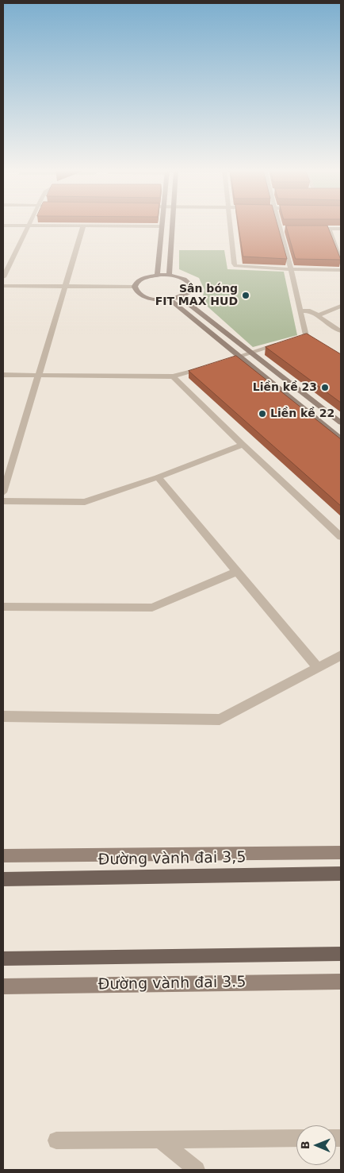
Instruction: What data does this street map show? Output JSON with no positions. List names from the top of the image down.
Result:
{
  "streets": {
    "main road": ["Đường vành đai 3,5", "Đường vành đai 3.5"]
  },
  "places": ["Sân bóng FIT MAX HUD", "Liền kề 23", "Liền kề 22"],
  "north": "left"
}
